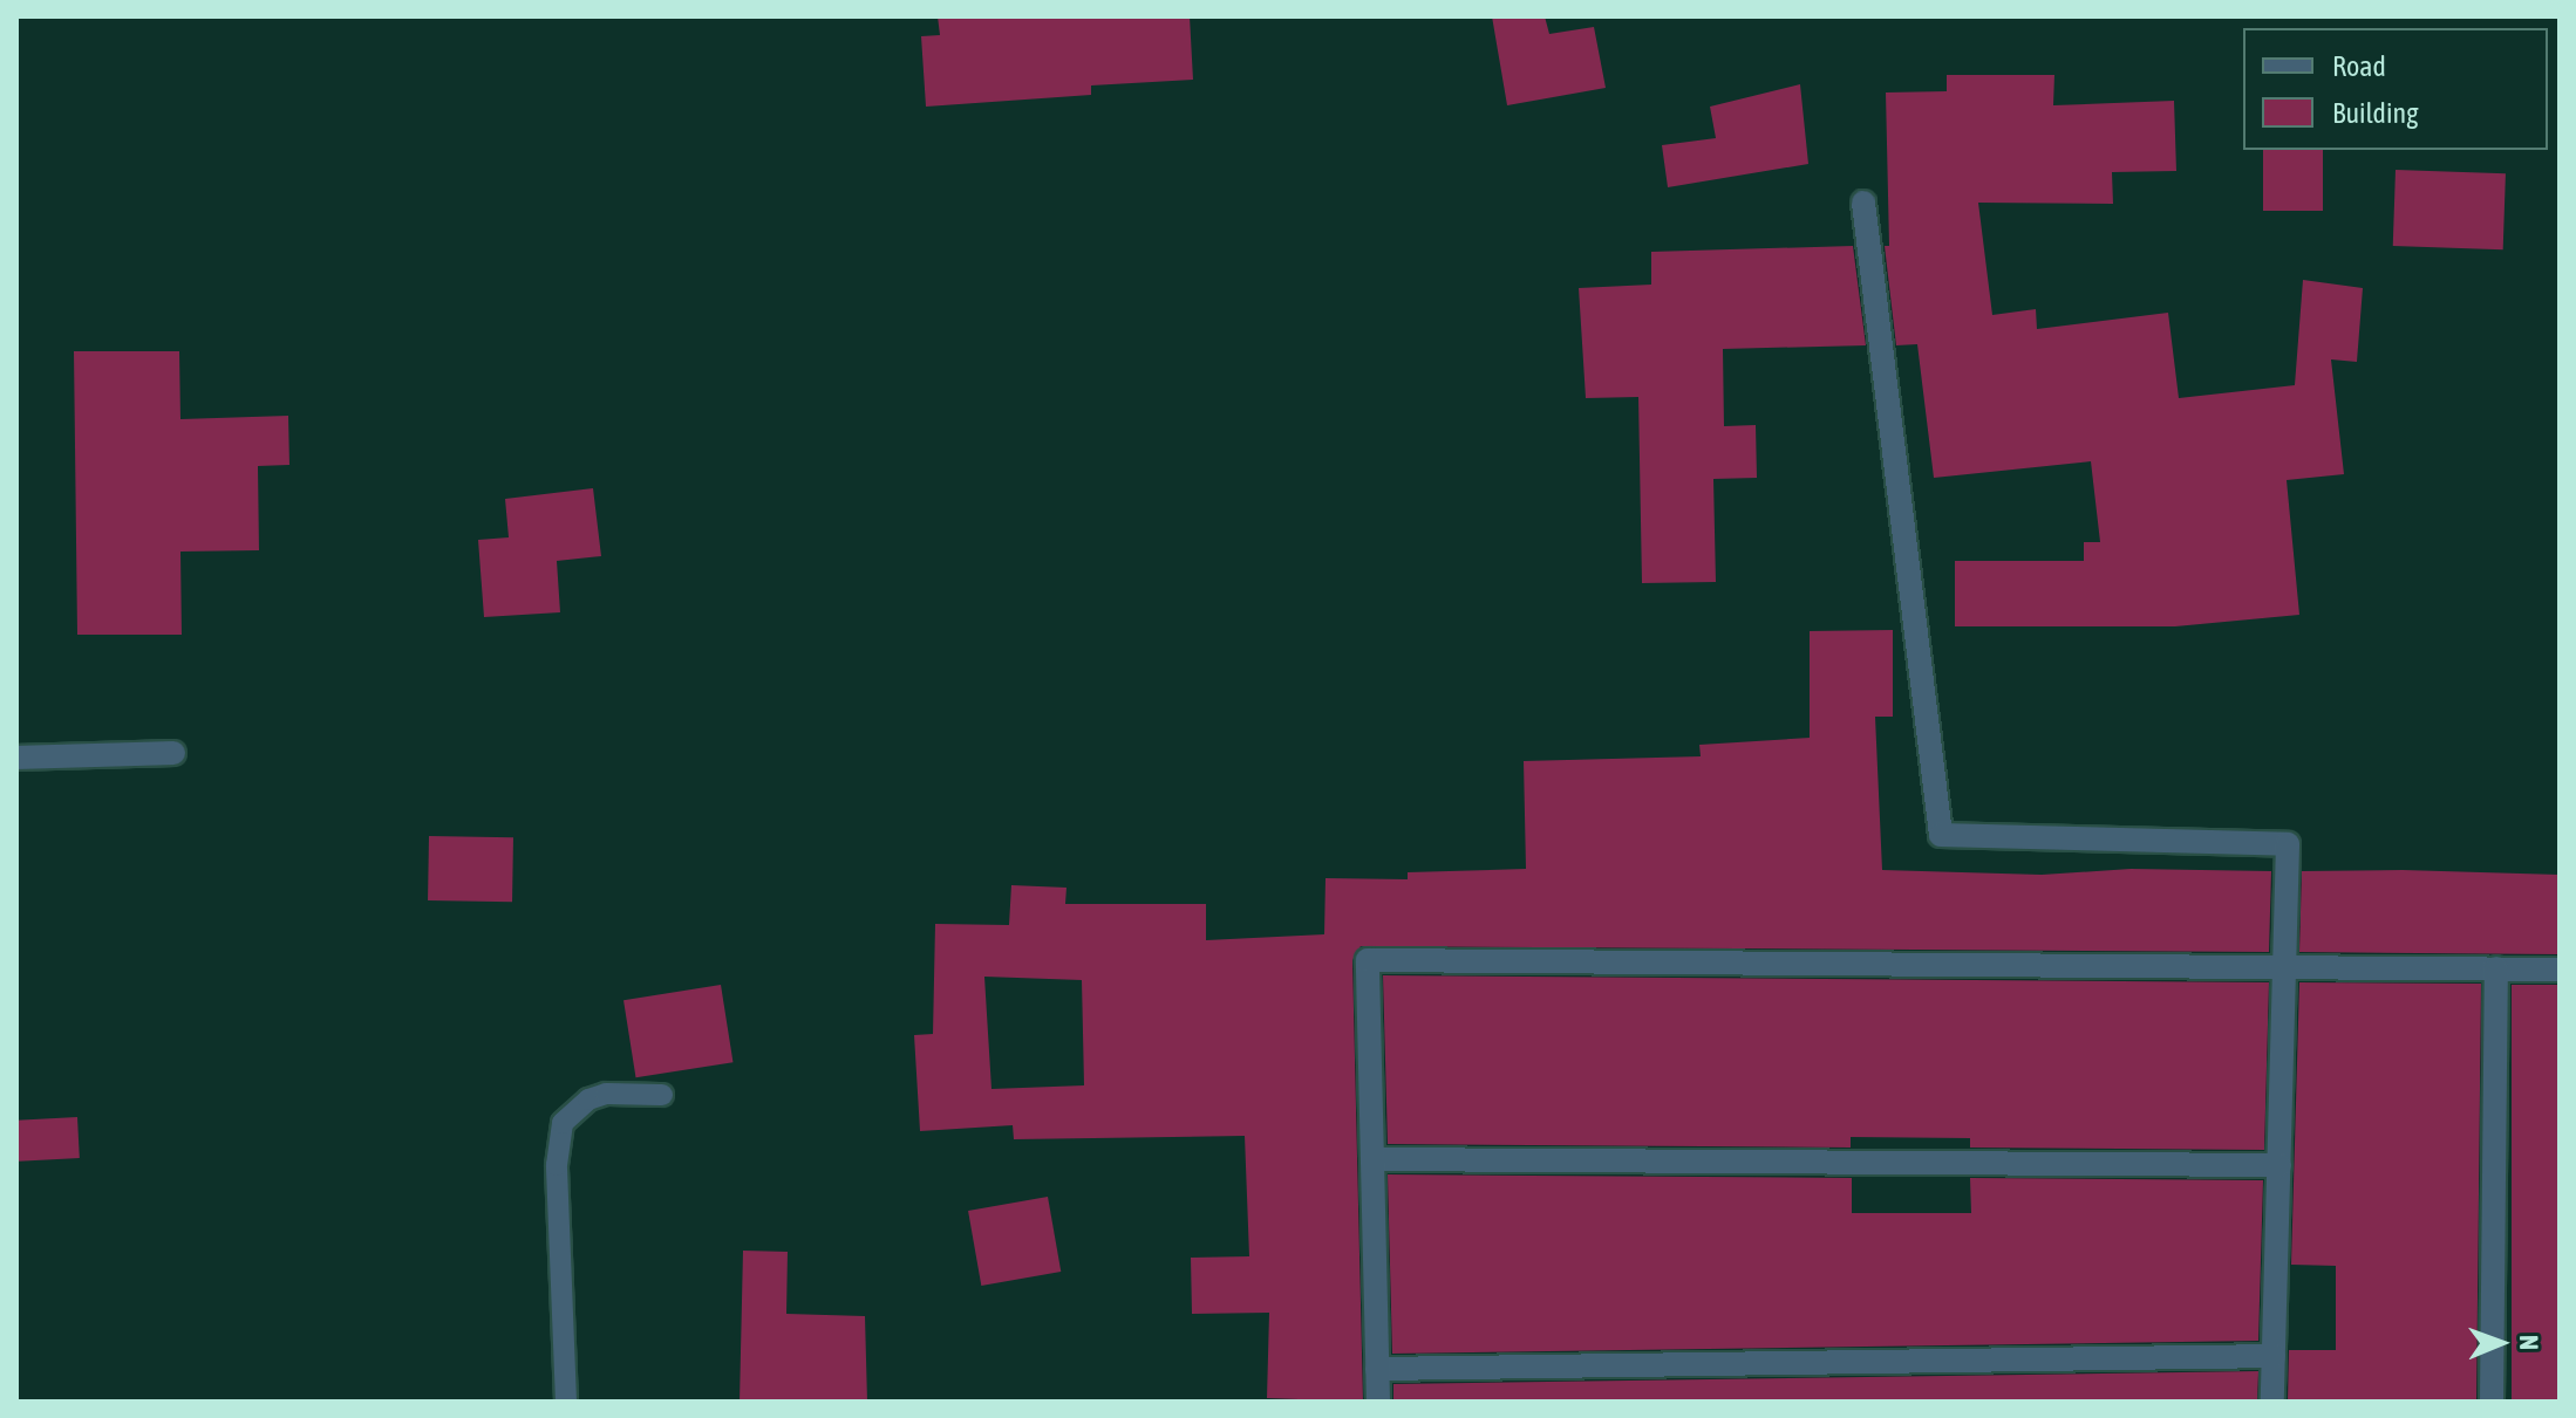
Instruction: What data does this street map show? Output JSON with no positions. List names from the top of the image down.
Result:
{
  "legend": ["Road", "Building"],
  "north": "right"
}
